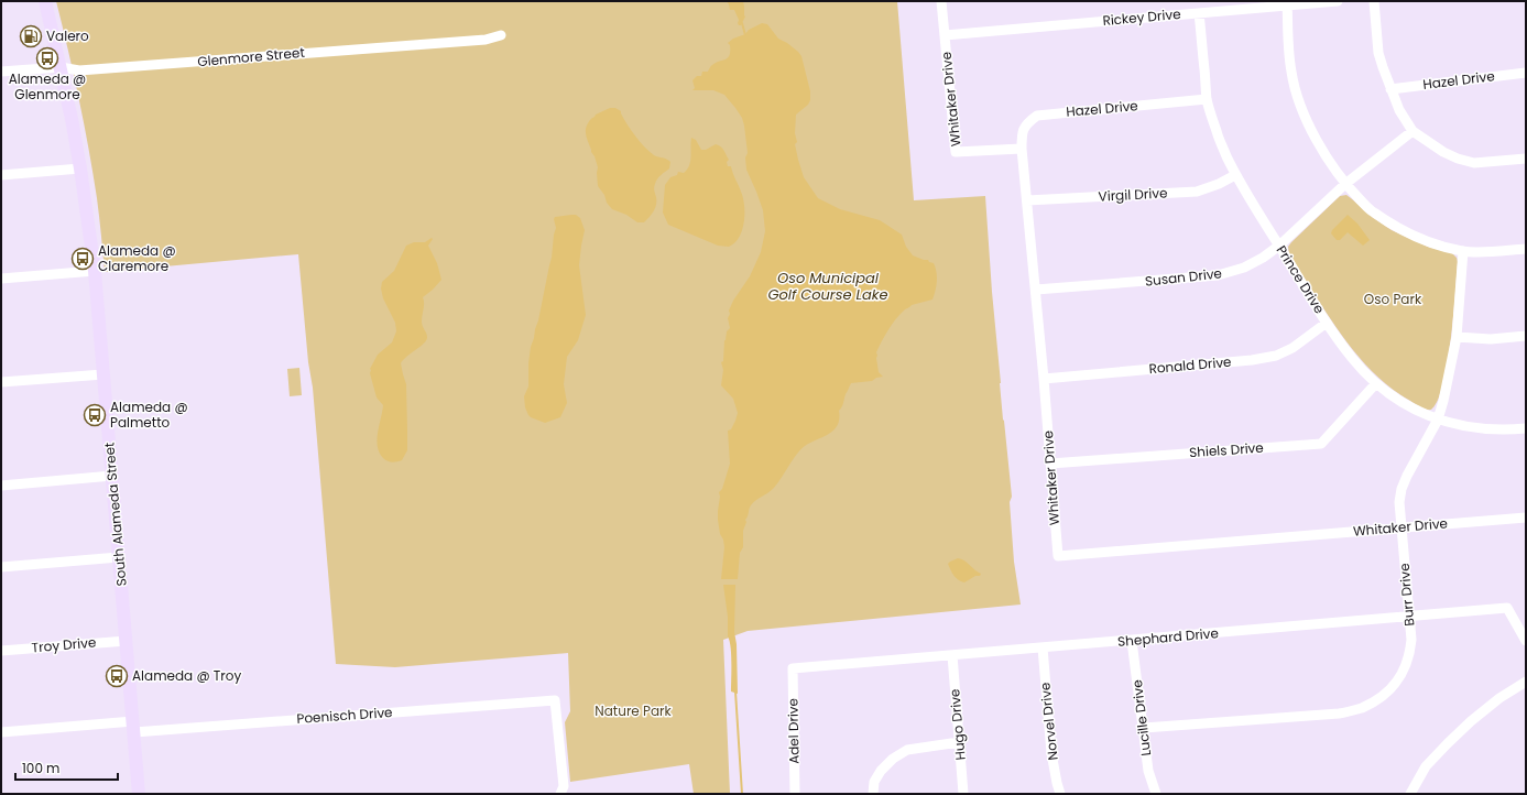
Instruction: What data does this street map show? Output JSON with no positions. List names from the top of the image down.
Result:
{
  "streets": {
    "main road": ["South Alameda Street"],
    "street": [
      "Rickey Drive",
      "Glenmore Street",
      "Hazel Drive",
      "Whitaker Drive",
      "Virgil Drive",
      "Susan Drive",
      "Prince Drive",
      "Ronald Drive",
      "Shiels Drive",
      "Burr Drive",
      "Shephard Drive",
      "Troy Drive",
      "Poenisch Drive",
      "Lucille Drive",
      "Norvel Drive",
      "Hugo Drive",
      "Adel Drive"
    ]
  },
  "crossings": [
    ["Rickey Drive", "Whitaker Drive"],
    ["Rickey Drive", "Prince Drive"],
    ["Glenmore Street", "South Alameda Street"],
    ["Hazel Drive", "Whitaker Drive"],
    ["Hazel Drive", "Prince Drive"],
    ["Whitaker Drive", "Virgil Drive"],
    ["Whitaker Drive", "Susan Drive"],
    ["Whitaker Drive", "Ronald Drive"],
    ["Whitaker Drive", "Shiels Drive"],
    ["Whitaker Drive", "Burr Drive"],
    ["Virgil Drive", "Prince Drive"],
    ["Susan Drive", "Prince Drive"],
    ["Prince Drive", "Ronald Drive"],
    ["Prince Drive", "Shiels Drive"],
    ["Prince Drive", "Burr Drive"],
    ["South Alameda Street", "Troy Drive"],
    ["South Alameda Street", "Poenisch Drive"],
    ["Burr Drive", "Shephard Drive"],
    ["Burr Drive", "Lucille Drive"],
    ["Shephard Drive", "Lucille Drive"],
    ["Shephard Drive", "Norvel Drive"],
    ["Shephard Drive", "Hugo Drive"],
    ["Shephard Drive", "Adel Drive"]
  ],
  "water": ["Oso Municipal Golf Course Lake"],
  "parks": ["Oso Park", "Nature Park"],
  "places": {
    "fuel station": ["Valero"],
    "bus stop": [
      "Alameda @ Glenmore",
      "Alameda @ Claremore",
      "Alameda @ Palmetto",
      "Alameda @ Troy"
    ]
  },
  "scale_bar": "100 m"
}
